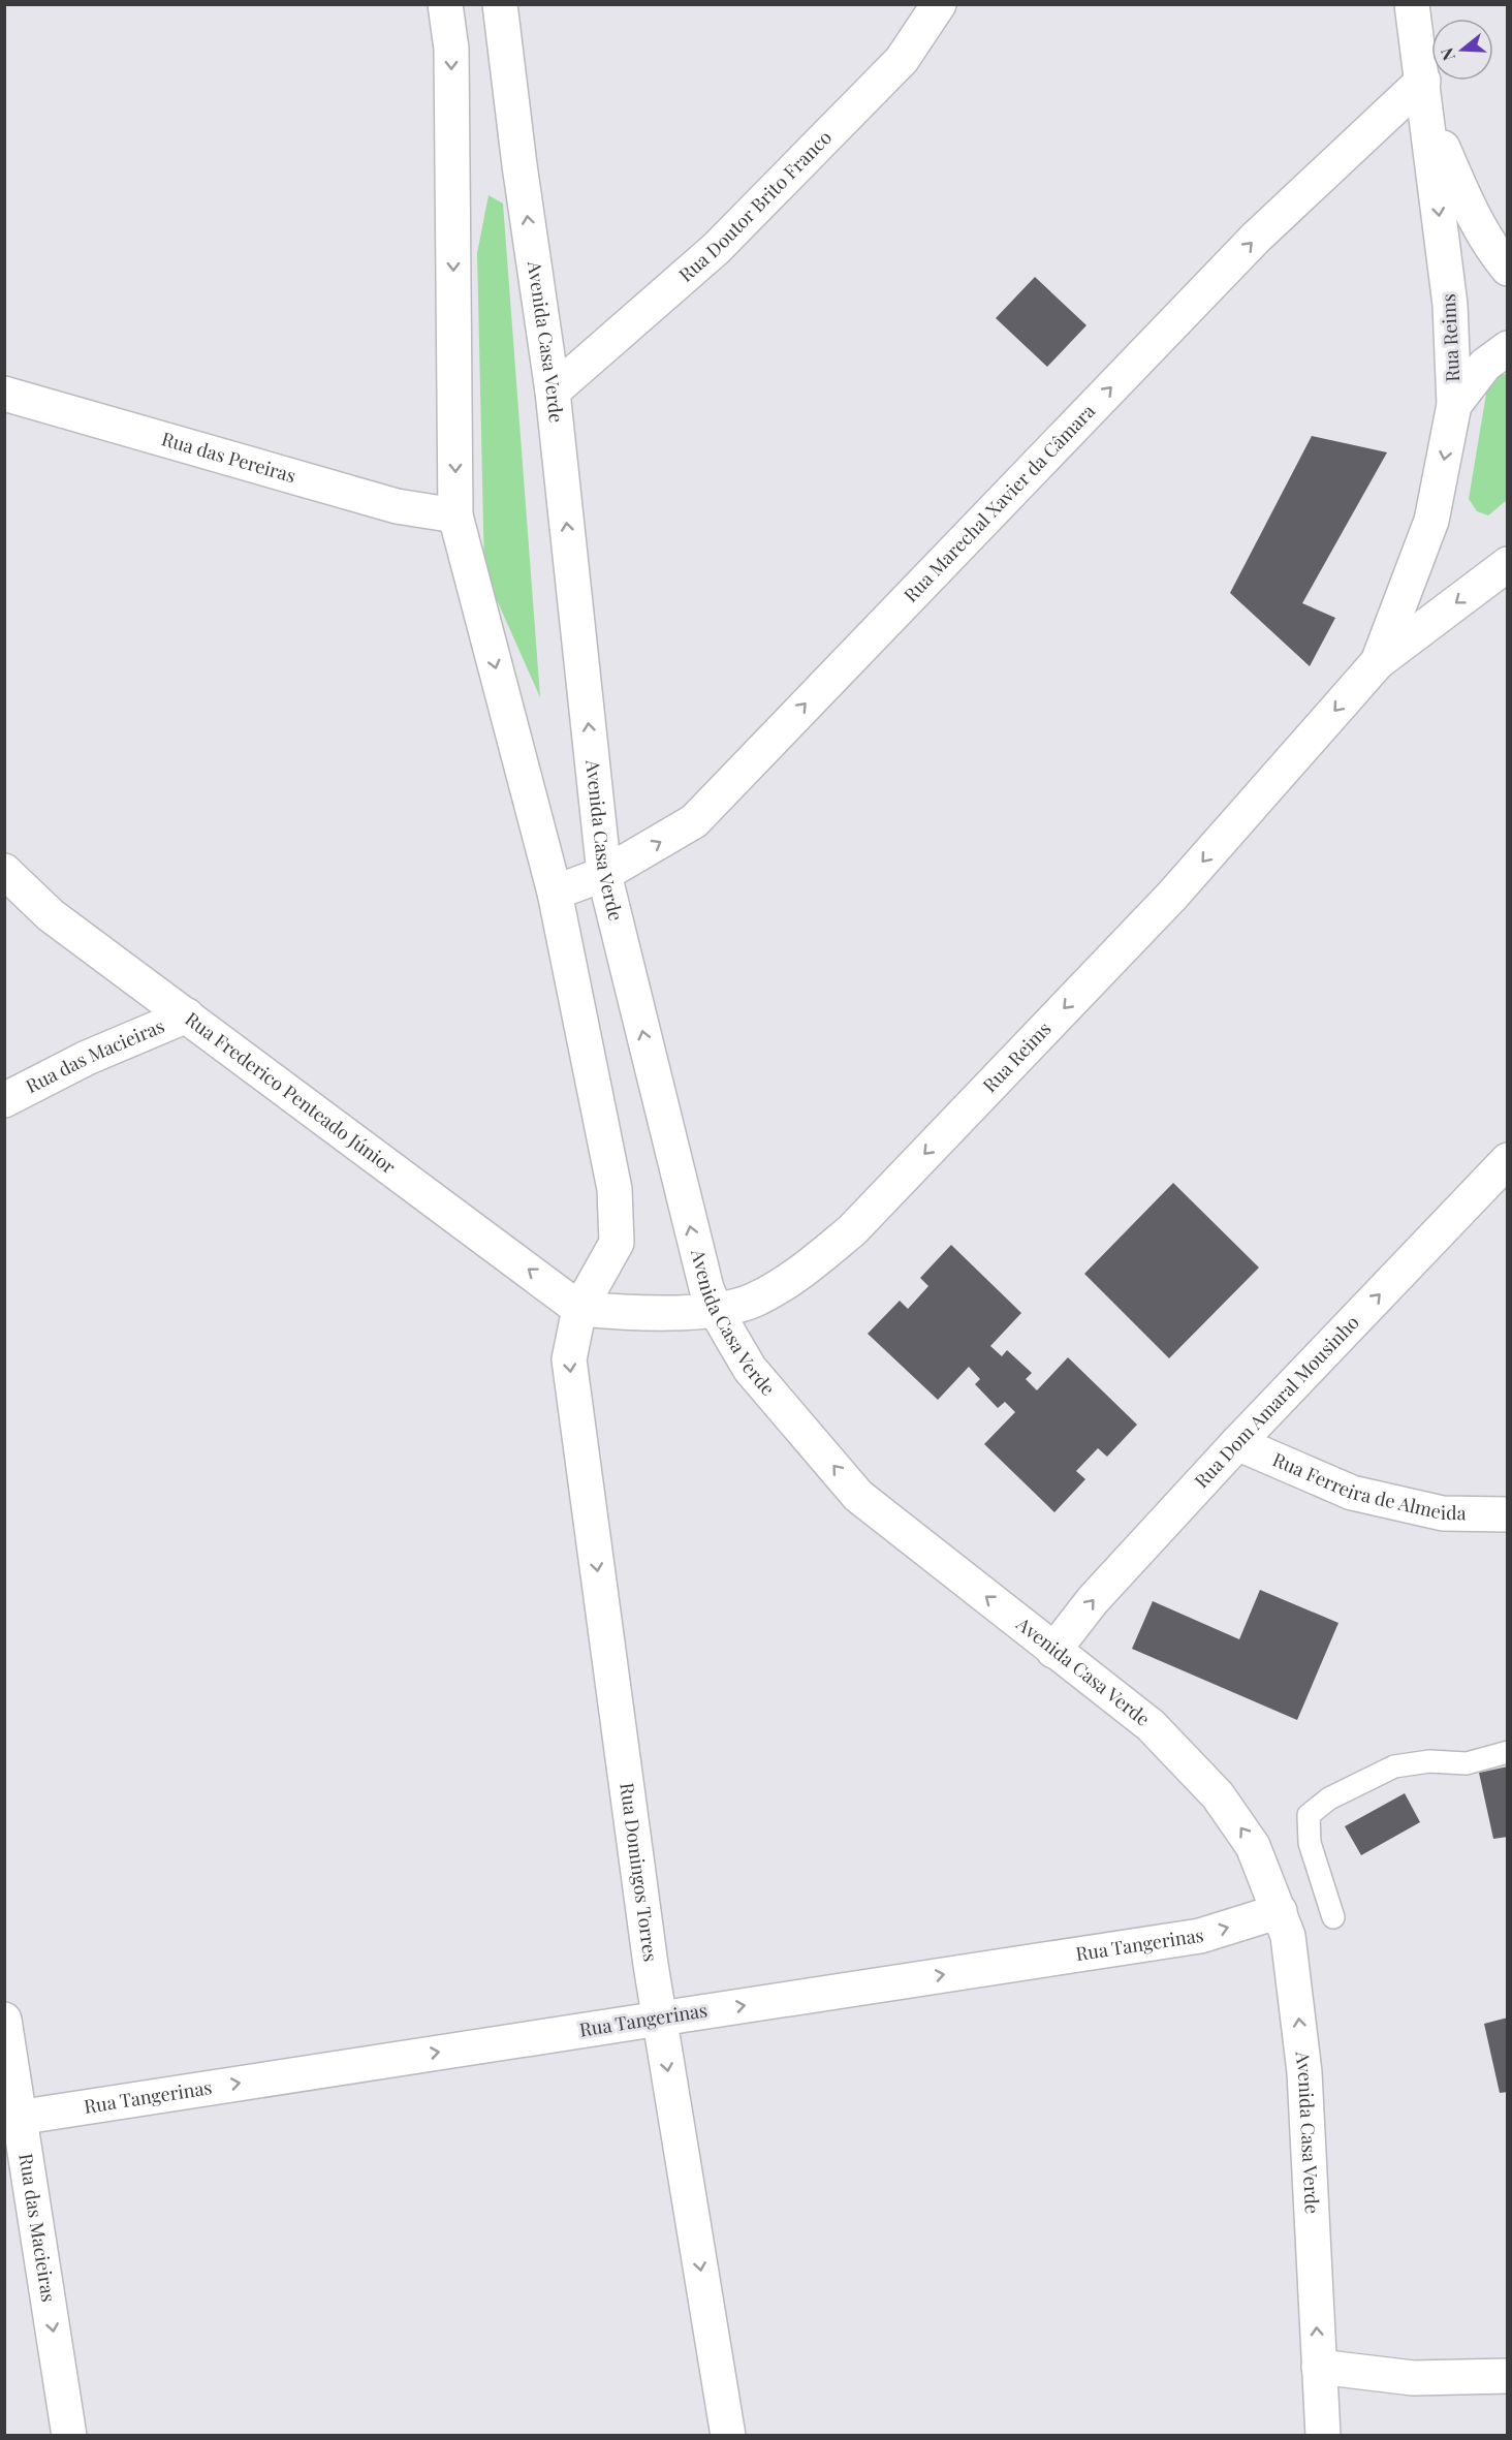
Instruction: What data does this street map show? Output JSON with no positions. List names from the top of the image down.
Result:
{
  "streets": {
    "main road": [
      "Rua Doutor Brito Franco",
      "Rua Reims",
      "Avenida Casa Verde",
      "Rua das Pereiras",
      "Rua Marechal Xavier da Câmara",
      "Rua das Macieiras",
      "Rua Frederico Penteado Júnior",
      "Rua Dom Amaral Mousinho",
      "Rua Ferreira de Almeida",
      "Rua Domingos Torres",
      "Rua Tangerinas"
    ]
  },
  "crossings": [
    ["Rua Doutor Brito Franco", "Avenida Casa Verde"],
    ["Rua Reims", "Avenida Casa Verde"],
    ["Rua Reims", "Rua Marechal Xavier da Câmara"],
    ["Rua Reims", "Rua Frederico Penteado Júnior"],
    ["Rua Reims", "Rua Domingos Torres"],
    ["Avenida Casa Verde", "Rua Marechal Xavier da Câmara"],
    ["Avenida Casa Verde", "Rua Dom Amaral Mousinho"],
    ["Avenida Casa Verde", "Rua Tangerinas"],
    ["Rua das Macieiras", "Rua Frederico Penteado Júnior"],
    ["Rua das Macieiras", "Rua Tangerinas"],
    ["Rua Frederico Penteado Júnior", "Rua Domingos Torres"],
    ["Rua Dom Amaral Mousinho", "Rua Ferreira de Almeida"],
    ["Rua Domingos Torres", "Rua Tangerinas"]
  ],
  "one_way": [
    "Rua Reims",
    "Rua Marechal Xavier da Câmara",
    "Rua das Macieiras",
    "Rua Frederico Penteado Júnior",
    "Rua Dom Amaral Mousinho",
    "Rua Domingos Torres",
    "Rua Tangerinas"
  ],
  "north": "left"
}
